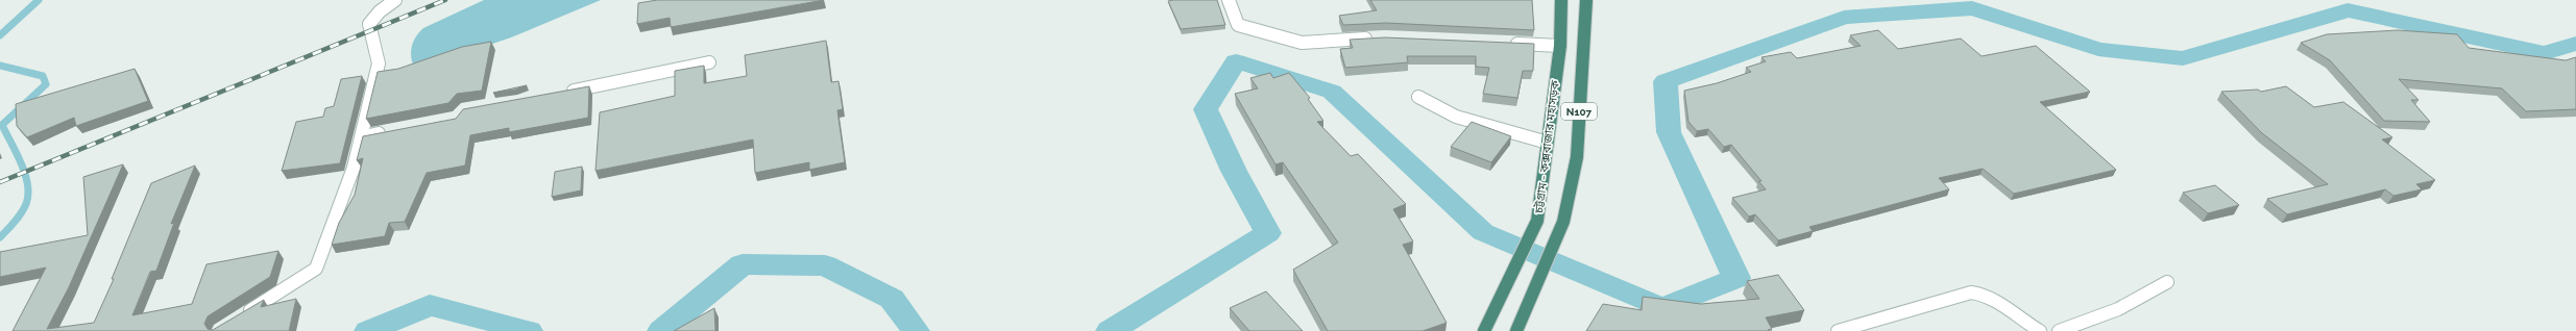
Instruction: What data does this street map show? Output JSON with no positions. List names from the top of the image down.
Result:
{
  "streets": {
    "highway": ["N107", "চট্টগ্রাম - কক্সবাজার মহাসড়ক"]
  }
}
